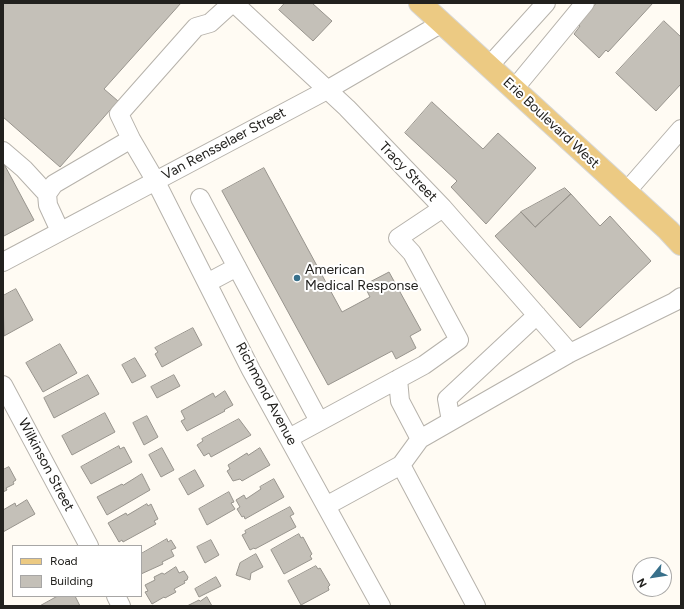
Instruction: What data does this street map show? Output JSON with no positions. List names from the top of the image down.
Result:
{
  "streets": {
    "main road": ["Erie Boulevard West"],
    "street": [
      "Van Rensselaer Street",
      "Tracy Street",
      "Richmond Avenue",
      "Wilkinson Street"
    ]
  },
  "crossings": [
    ["Erie Boulevard West", "Van Rensselaer Street"],
    ["Van Rensselaer Street", "Tracy Street"],
    ["Van Rensselaer Street", "Richmond Avenue"],
    ["Tracy Street", "Richmond Avenue"]
  ],
  "places": ["American Medical Response"],
  "legend": ["Road", "Building"],
  "north": "bottom left"
}
